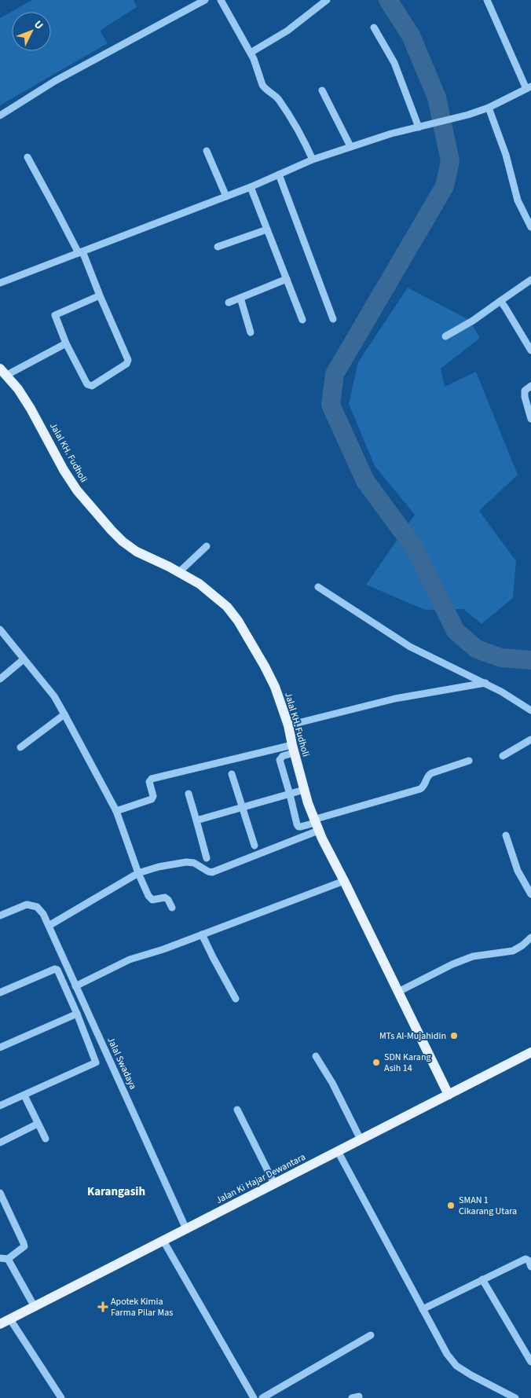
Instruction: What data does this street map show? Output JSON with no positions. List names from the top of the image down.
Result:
{
  "streets": {
    "main road": ["Jalal KH. Fudholi", "Jalan Ki Hajar Dewantara"],
    "street": ["Jalal Swadaya"]
  },
  "crossings": [
    ["Jalal KH. Fudholi", "Jalan Ki Hajar Dewantara"],
    ["Jalal Swadaya", "Jalan Ki Hajar Dewantara"]
  ],
  "districts": ["Karangasih"],
  "places": {
    "other": ["MTs Al-Mujahidin", "SDN Karang Asih 14", "SMAN 1 Cikarang Utara"],
    "health": ["Apotek Kimia Farma Pilar Mas"]
  },
  "north": "top right"
}
